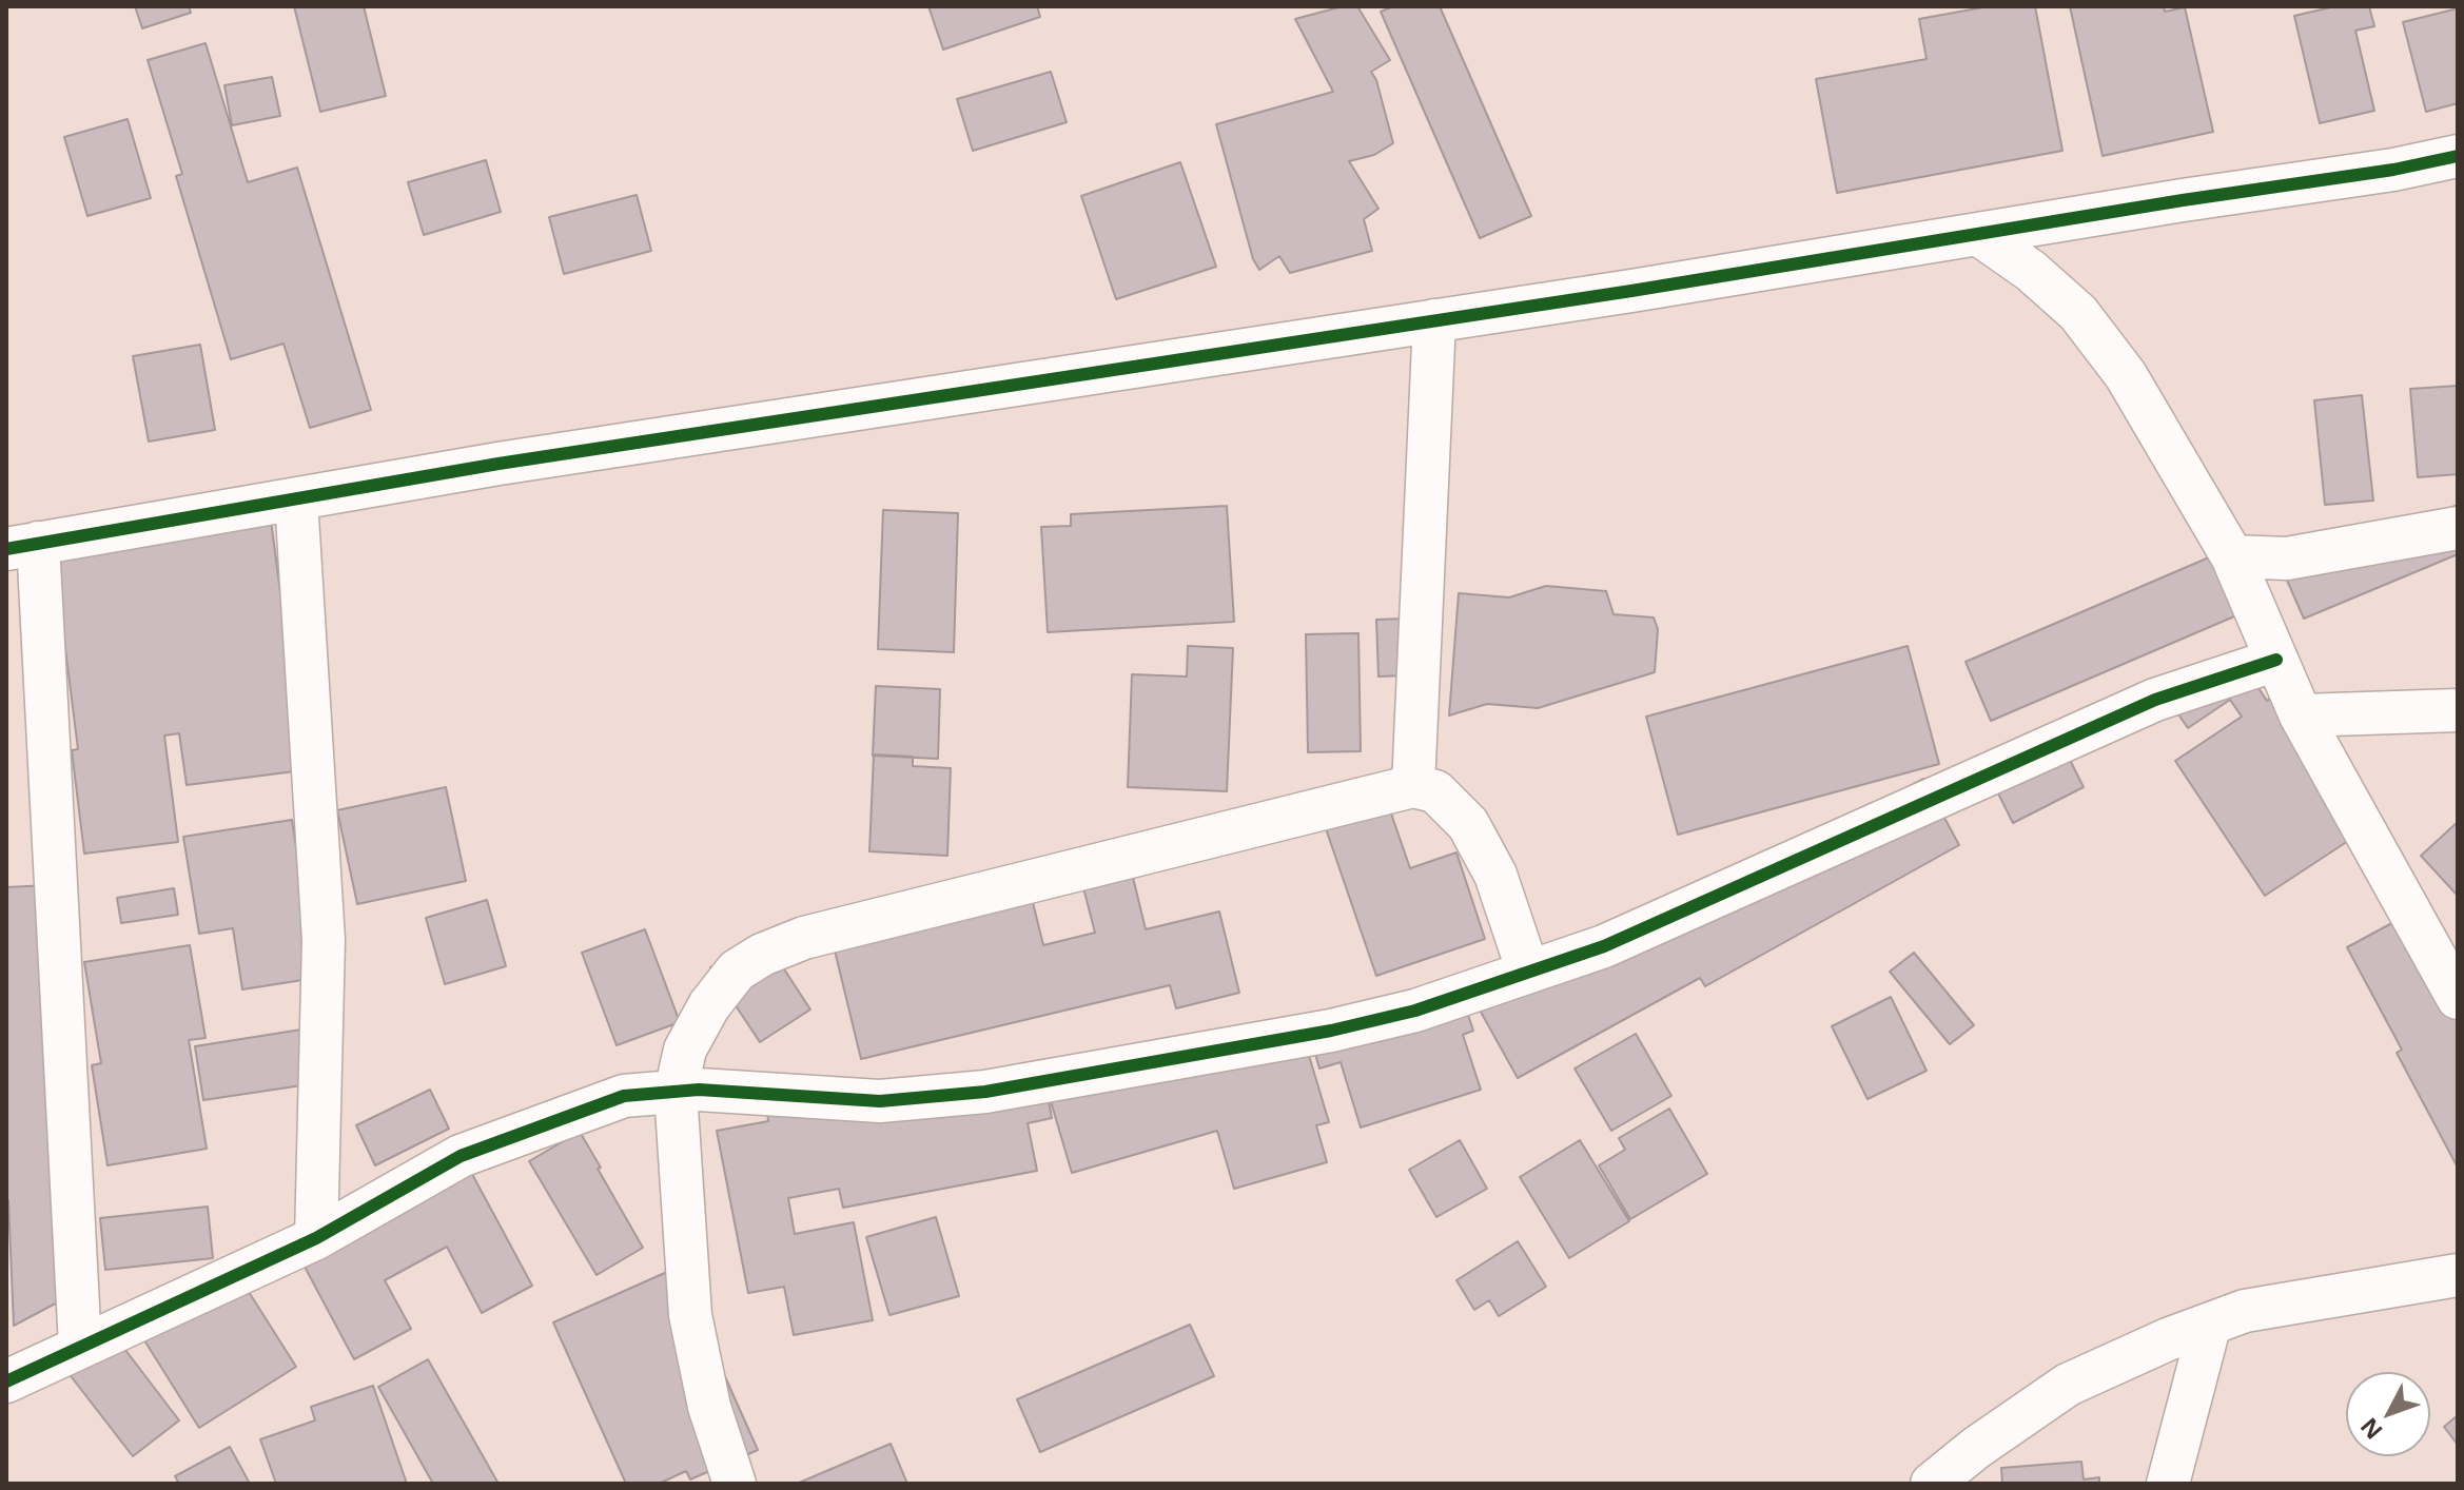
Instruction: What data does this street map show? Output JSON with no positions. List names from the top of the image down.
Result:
{
  "north": "bottom left"
}
